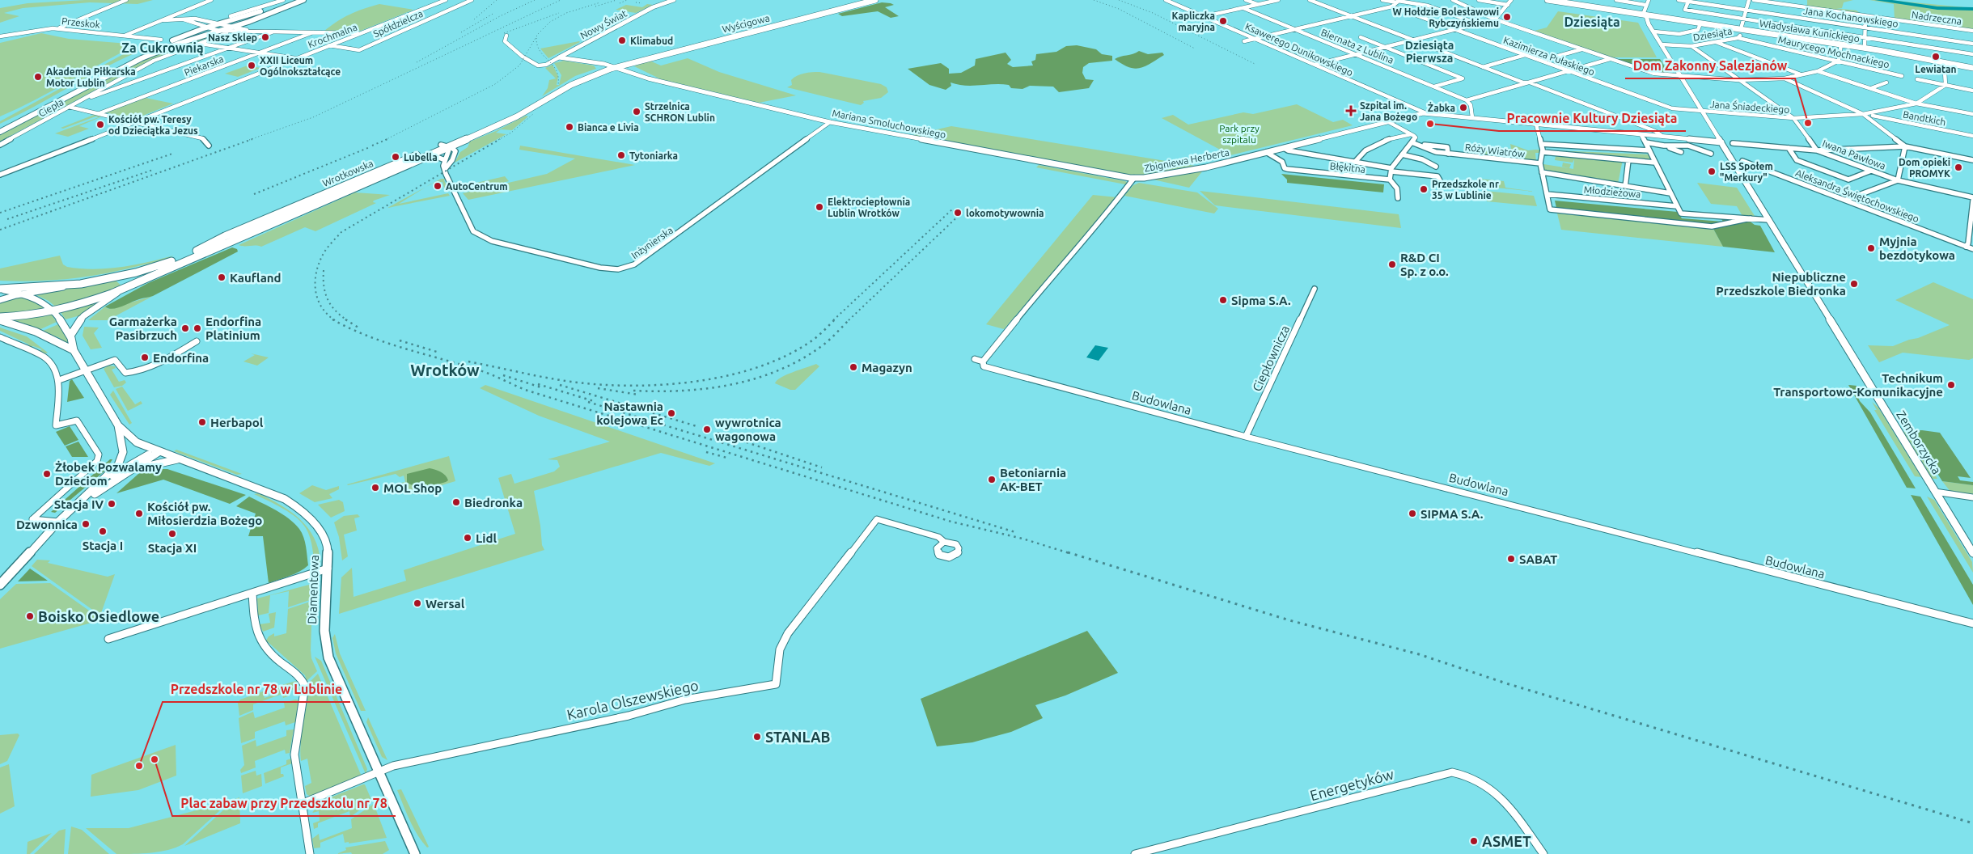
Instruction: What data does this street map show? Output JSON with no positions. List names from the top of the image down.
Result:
{
  "streets": {
    "main road": ["Wyścigowa", "Władysława Kunickiego", "Wrotkowska"],
    "street": [
      "Jana Kochanowskiego",
      "Nadrzeczna",
      "Przeskok",
      "Spółdzielcza",
      "Nowy Świat",
      "Dziesiąta",
      "Krochmalna",
      "Biernata z Lublina",
      "Ksawerego Dunikowskiego",
      "Maurycego Mochnackiego",
      "Kazimierza Pułaskiego",
      "Piekarska",
      "Jana Śniadeckiego",
      "Ciepła",
      "Bandtkich",
      "Mariana Smoluchowskiego",
      "Róży Wiatrów",
      "Iwana Pawłowa",
      "Zbigniewa Herberta",
      "Błękitna",
      "Młodzieżowa",
      "Aleksandra Świętochowskiego",
      "Inżynierska",
      "Ciepłownicza",
      "Budowlana",
      "Zemborzycka",
      "Diamentowa",
      "Karola Olszewskiego",
      "Energetyków"
    ]
  },
  "crossings": [
    ["Spółdzielcza", "Krochmalna"],
    ["Wyścigowa", "Mariana Smoluchowskiego"],
    ["Wyścigowa", "Wrotkowska"],
    ["Nowy Świat", "Mariana Smoluchowskiego"],
    ["Władysława Kunickiego", "Zemborzycka"],
    ["Dziesiąta", "Maurycego Mochnackiego"],
    ["Dziesiąta", "Iwana Pawłowa"],
    ["Dziesiąta", "Zemborzycka"],
    ["Ksawerego Dunikowskiego", "Zbigniewa Herberta"],
    ["Kazimierza Pułaskiego", "Jana Śniadeckiego"],
    ["Kazimierza Pułaskiego", "Zemborzycka"],
    ["Jana Śniadeckiego", "Iwana Pawłowa"],
    ["Jana Śniadeckiego", "Zemborzycka"],
    ["Mariana Smoluchowskiego", "Zbigniewa Herberta"],
    ["Mariana Smoluchowskiego", "Wrotkowska"],
    ["Mariana Smoluchowskiego", "Inżynierska"],
    ["Zbigniewa Herberta", "Błękitna"],
    ["Zbigniewa Herberta", "Zemborzycka"],
    ["Wrotkowska", "Inżynierska"],
    ["Wrotkowska", "Diamentowa"],
    ["Młodzieżowa", "Zemborzycka"],
    ["Ciepłownicza", "Budowlana"],
    ["Diamentowa", "Karola Olszewskiego"]
  ],
  "districts": [
    "Dziesiąta",
    "Dziesiąta Pierwsza",
    "Za Cukrownią",
    "Wrotków"
  ],
  "parks": ["Park przy szpitalu"],
  "places": {
    "other": [
      "W Hołdzie Bolesławowi Rybczyńskiemu",
      "Kapliczka maryjna",
      "Nasz Sklep",
      "Klimabud",
      "Lewiatan",
      "XXII Liceum Ogólnokształcące",
      "Akademia Piłkarska Motor Lublin",
      "Żabka",
      "Strzelnica SCHRON Lublin",
      "Dom Zakonny Salezjanów",
      "Pracownie Kultury Dziesiąta",
      "Kościół pw. Teresy od Dzieciątka Jezus",
      "Bianca e Livia",
      "Tytoniarka",
      "Lubella",
      "Dom opieki PROMYK",
      "LSS Społem \"Merkury\"",
      "AutoCentrum",
      "Przedszkole nr 35 w Lublinie",
      "Elektrociepłownia Lublin Wrotków",
      "lokomotywownia",
      "Myjnia bezdotykowa",
      "R&D CI Sp. z o.o.",
      "Kaufland",
      "Niepubliczne Przedszkole Biedronka",
      "Sipma S.A.",
      "Garmażerka Pasibrzuch",
      "Endorfina Platinium",
      "Endorfina",
      "Magazyn",
      "Technikum Transportowo-Komunikacyjne",
      "Nastawnia kolejowa Ec",
      "Herbapol",
      "wywrotnica wagonowa",
      "Żłobek Pozwalamy Dzieciom",
      "Betoniarnia AK-BET",
      "MOL Shop",
      "Biedronka",
      "Stacja IV",
      "Kościół pw. Miłosierdzia Bożego",
      "SIPMA S.A.",
      "Dzwonnica",
      "Stacja I",
      "Stacja XI",
      "Lidl",
      "SABAT",
      "Wersal",
      "Boisko Osiedlowe",
      "STANLAB",
      "Plac zabaw przy Przedszkolu nr 78",
      "Przedszkole nr 78 w Lublinie",
      "ASMET"
    ],
    "health": ["Szpital im. Jana Bożego"]
  }
}
